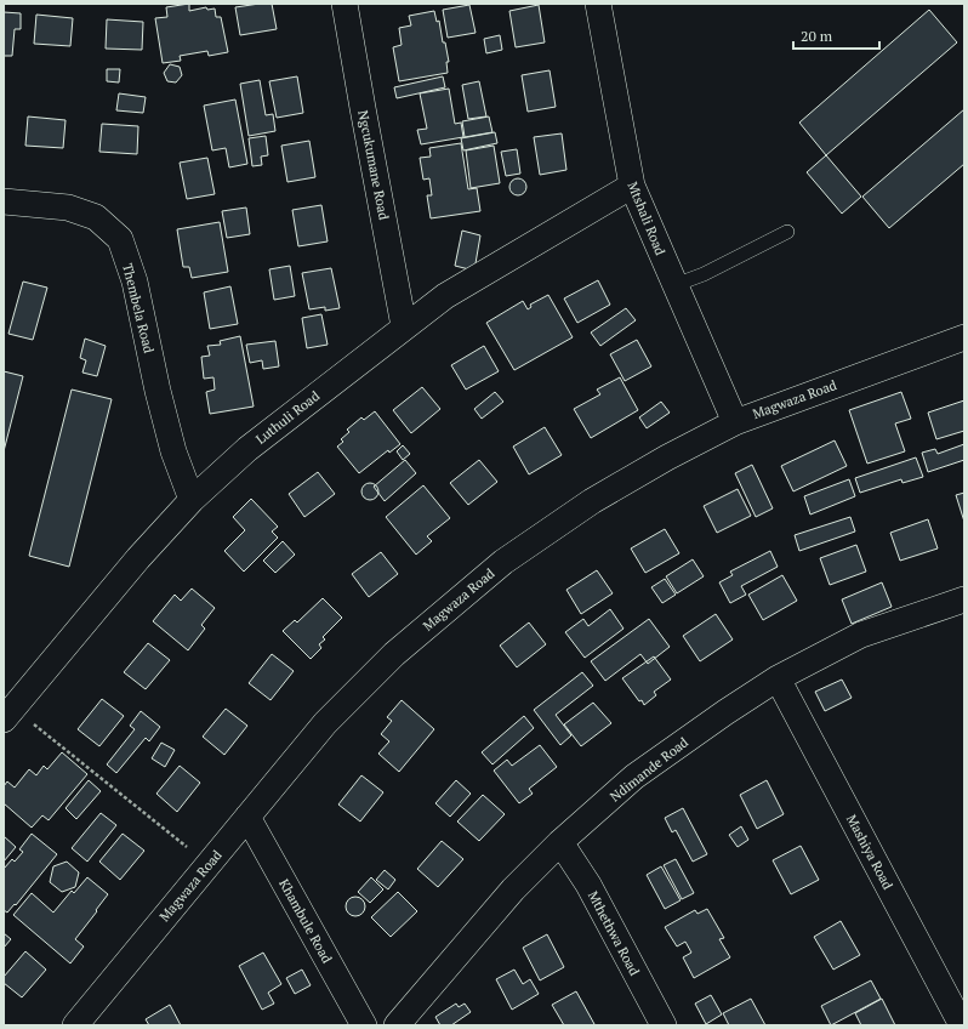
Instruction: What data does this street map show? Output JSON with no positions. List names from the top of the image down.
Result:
{
  "streets": {
    "street": [
      "Ngcukumane Road",
      "Mtshali Road",
      "Thembela Road",
      "Magwaza Road",
      "Luthuli Road",
      "Ndimande Road",
      "Mashiya Road",
      "Khambule Road",
      "Mthethwa Road"
    ]
  },
  "crossings": [
    ["Ngcukumane Road", "Luthuli Road"],
    ["Mtshali Road", "Magwaza Road"],
    ["Mtshali Road", "Luthuli Road"],
    ["Thembela Road", "Luthuli Road"],
    ["Magwaza Road", "Khambule Road"],
    ["Ndimande Road", "Mashiya Road"],
    ["Ndimande Road", "Mthethwa Road"]
  ],
  "scale_bar": "20 m"
}
